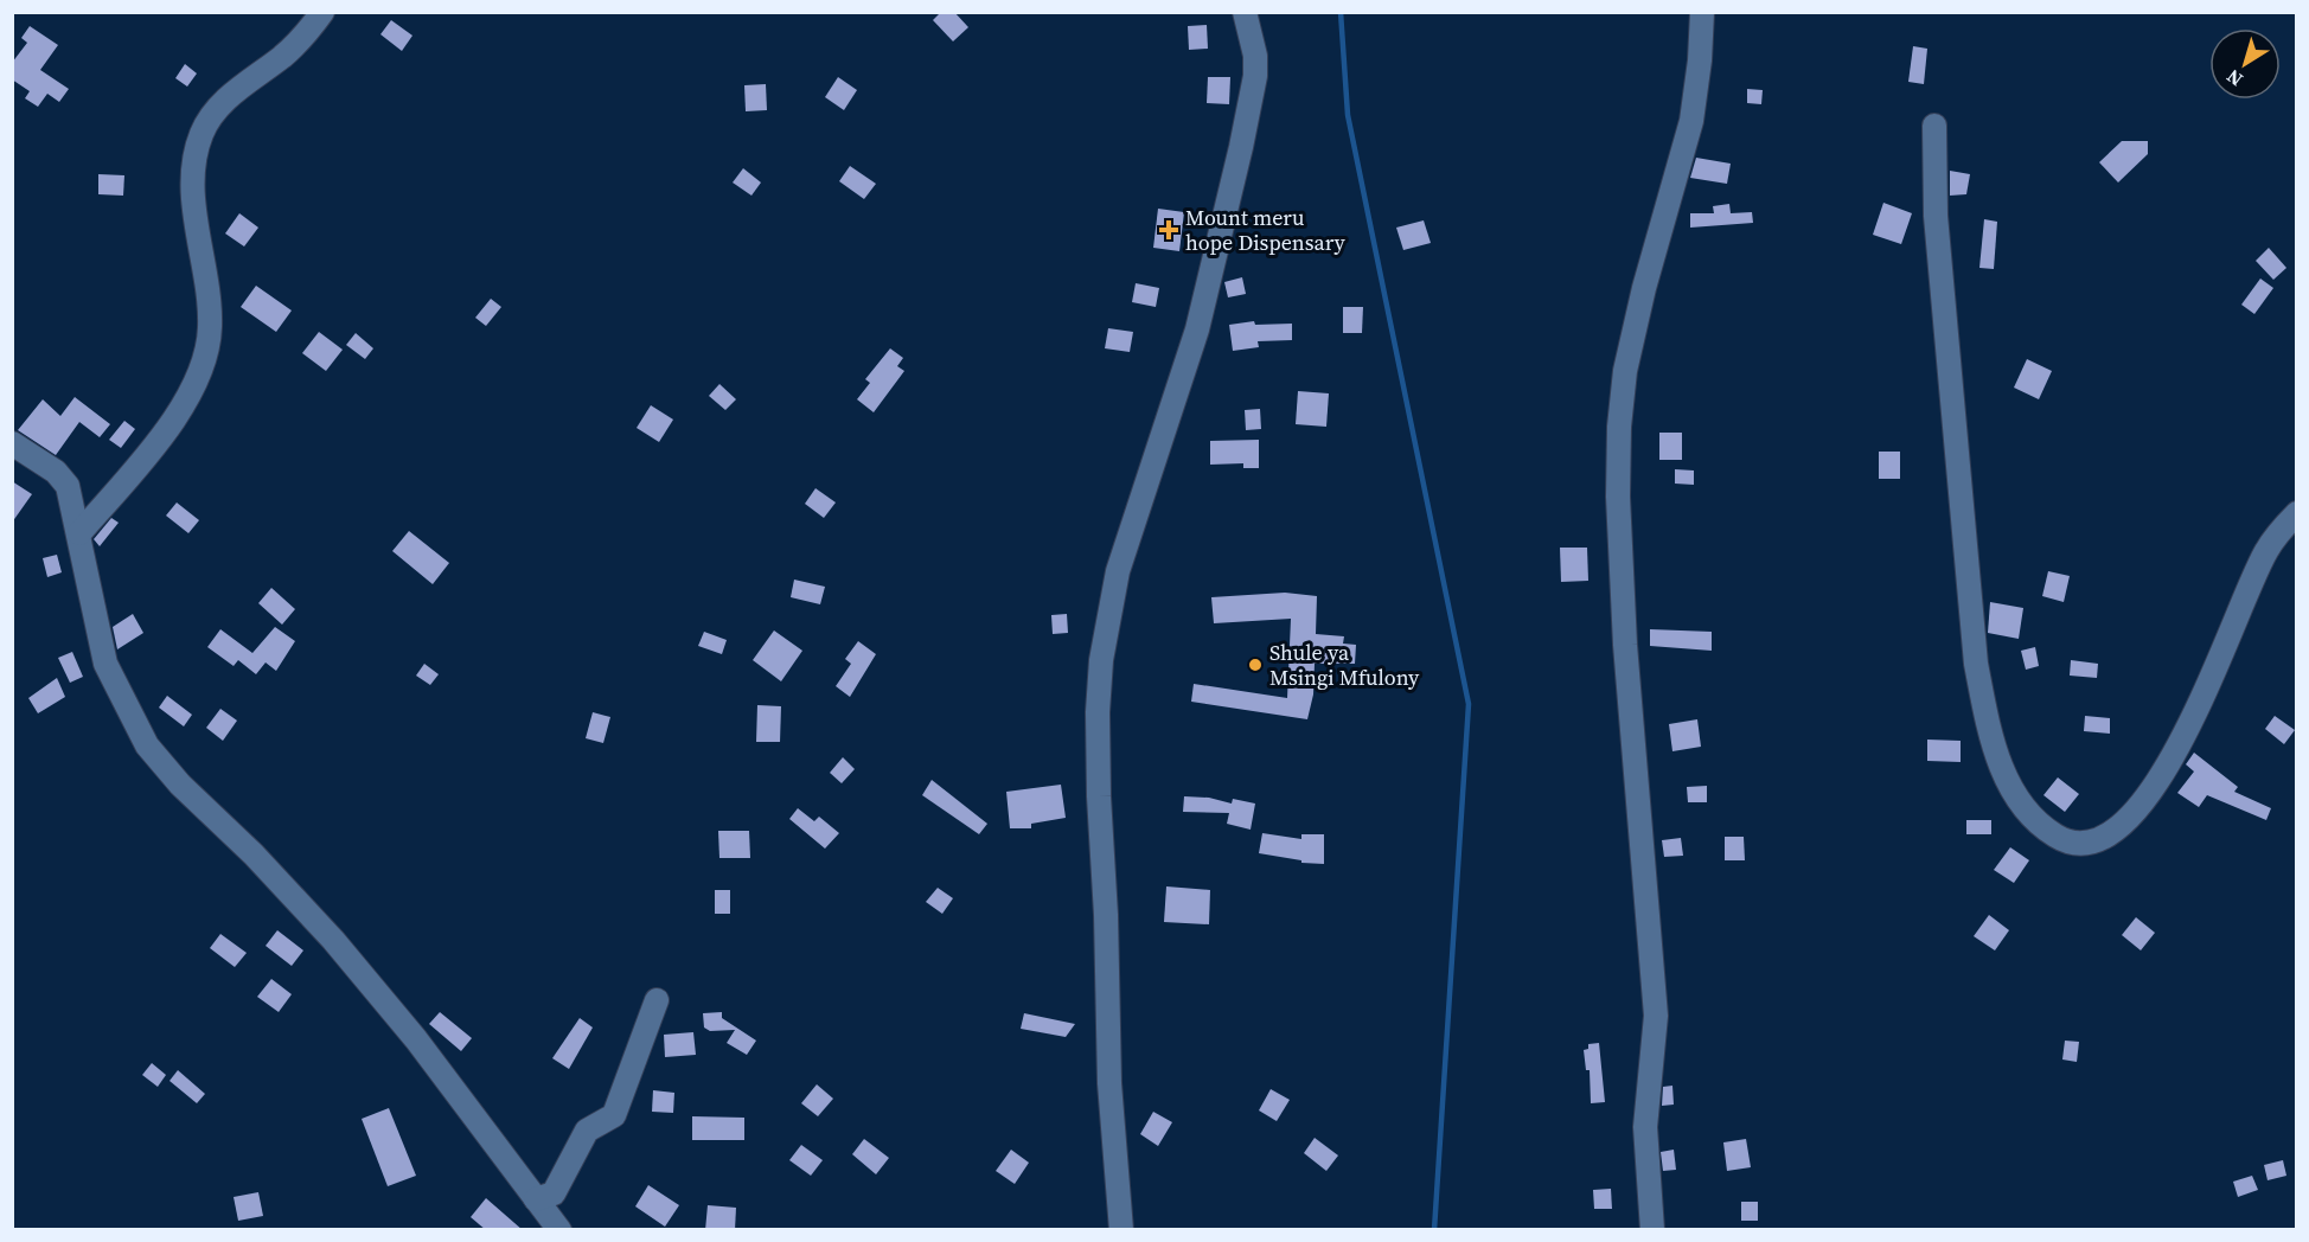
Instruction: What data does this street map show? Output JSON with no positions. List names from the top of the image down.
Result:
{
  "places": {
    "health": ["Mount meru hope Dispensary"],
    "other": ["Shule ya Msingi Mfulony"]
  },
  "north": "bottom left"
}
